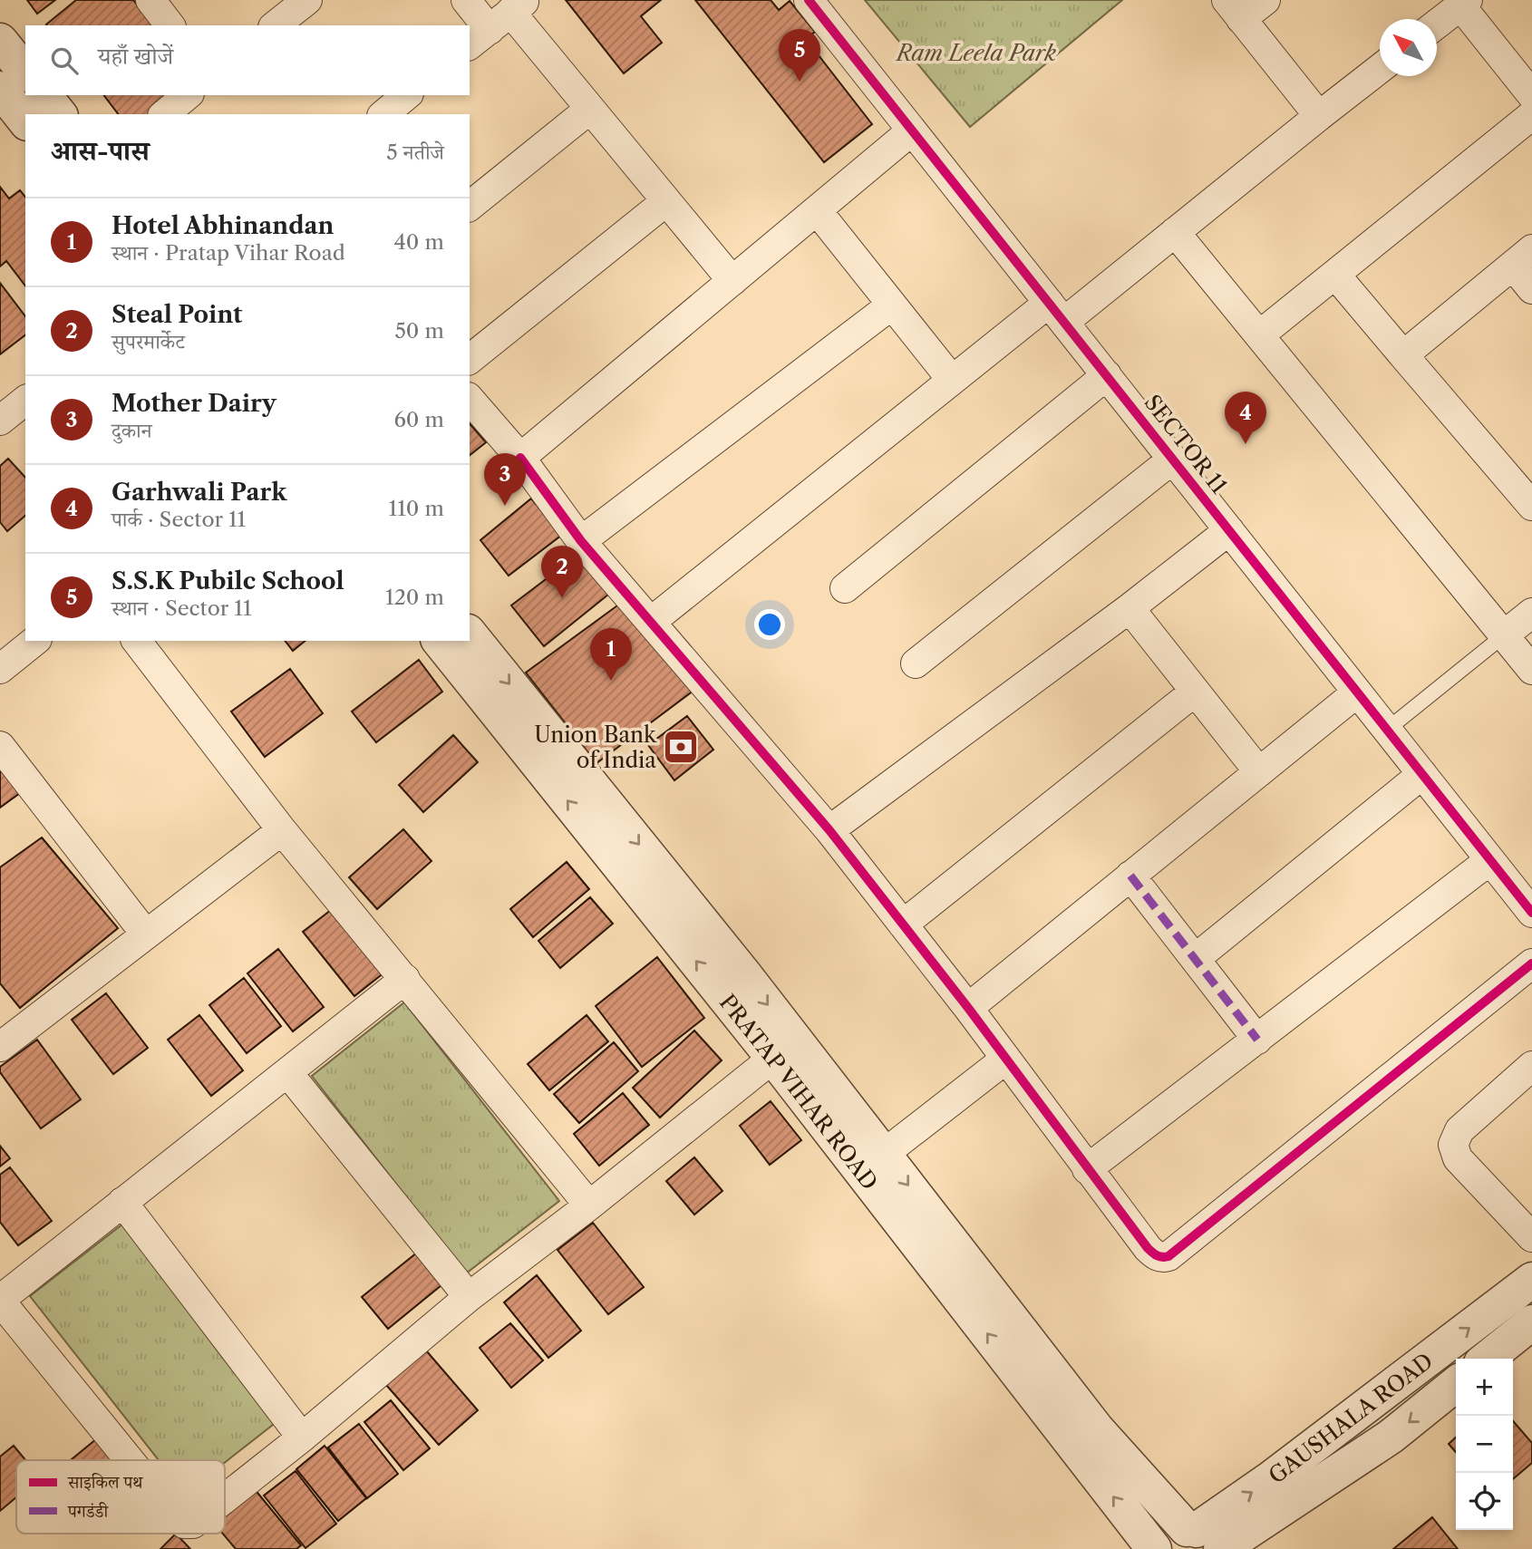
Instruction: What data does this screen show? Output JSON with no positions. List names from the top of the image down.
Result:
{
  "streets": {
    "street": ["SECTOR 11", "PRATAP VIHAR ROAD", "GAUSHALA ROAD"]
  },
  "crossings": [
    ["PRATAP VIHAR ROAD", "GAUSHALA ROAD"]
  ],
  "parks": ["Ram Leela Park"],
  "places": {
    "bank": ["Union Bank of India"]
  },
  "legend": ["साइकिल पथ", "पगडंडी"],
  "north": "top left",
  "page": {
    "search": "यहाँ खोजें",
    "pins": [
      "5",
      "4",
      "3",
      "2",
      "1"
    ],
    "heading": ["आस-पास", "5 नतीजे"],
    "list": [
      {
        "mark": "1",
        "name": "Hotel Abhinandan",
        "note": "स्थान · Pratap Vihar Road",
        "value": "40 m"
      },
      {
        "mark": "2",
        "name": "Steal Point",
        "note": "सुपरमार्केट",
        "value": "50 m"
      },
      {
        "mark": "3",
        "name": "Mother Dairy",
        "note": "दुकान",
        "value": "60 m"
      },
      {
        "mark": "4",
        "name": "Garhwali Park",
        "note": "पार्क · Sector 11",
        "value": "110 m"
      },
      {
        "mark": "5",
        "name": "S.S.K Pubilc School",
        "note": "स्थान · Sector 11",
        "value": "120 m"
      }
    ],
    "map_buttons": ["+", "−"]
  }
}
